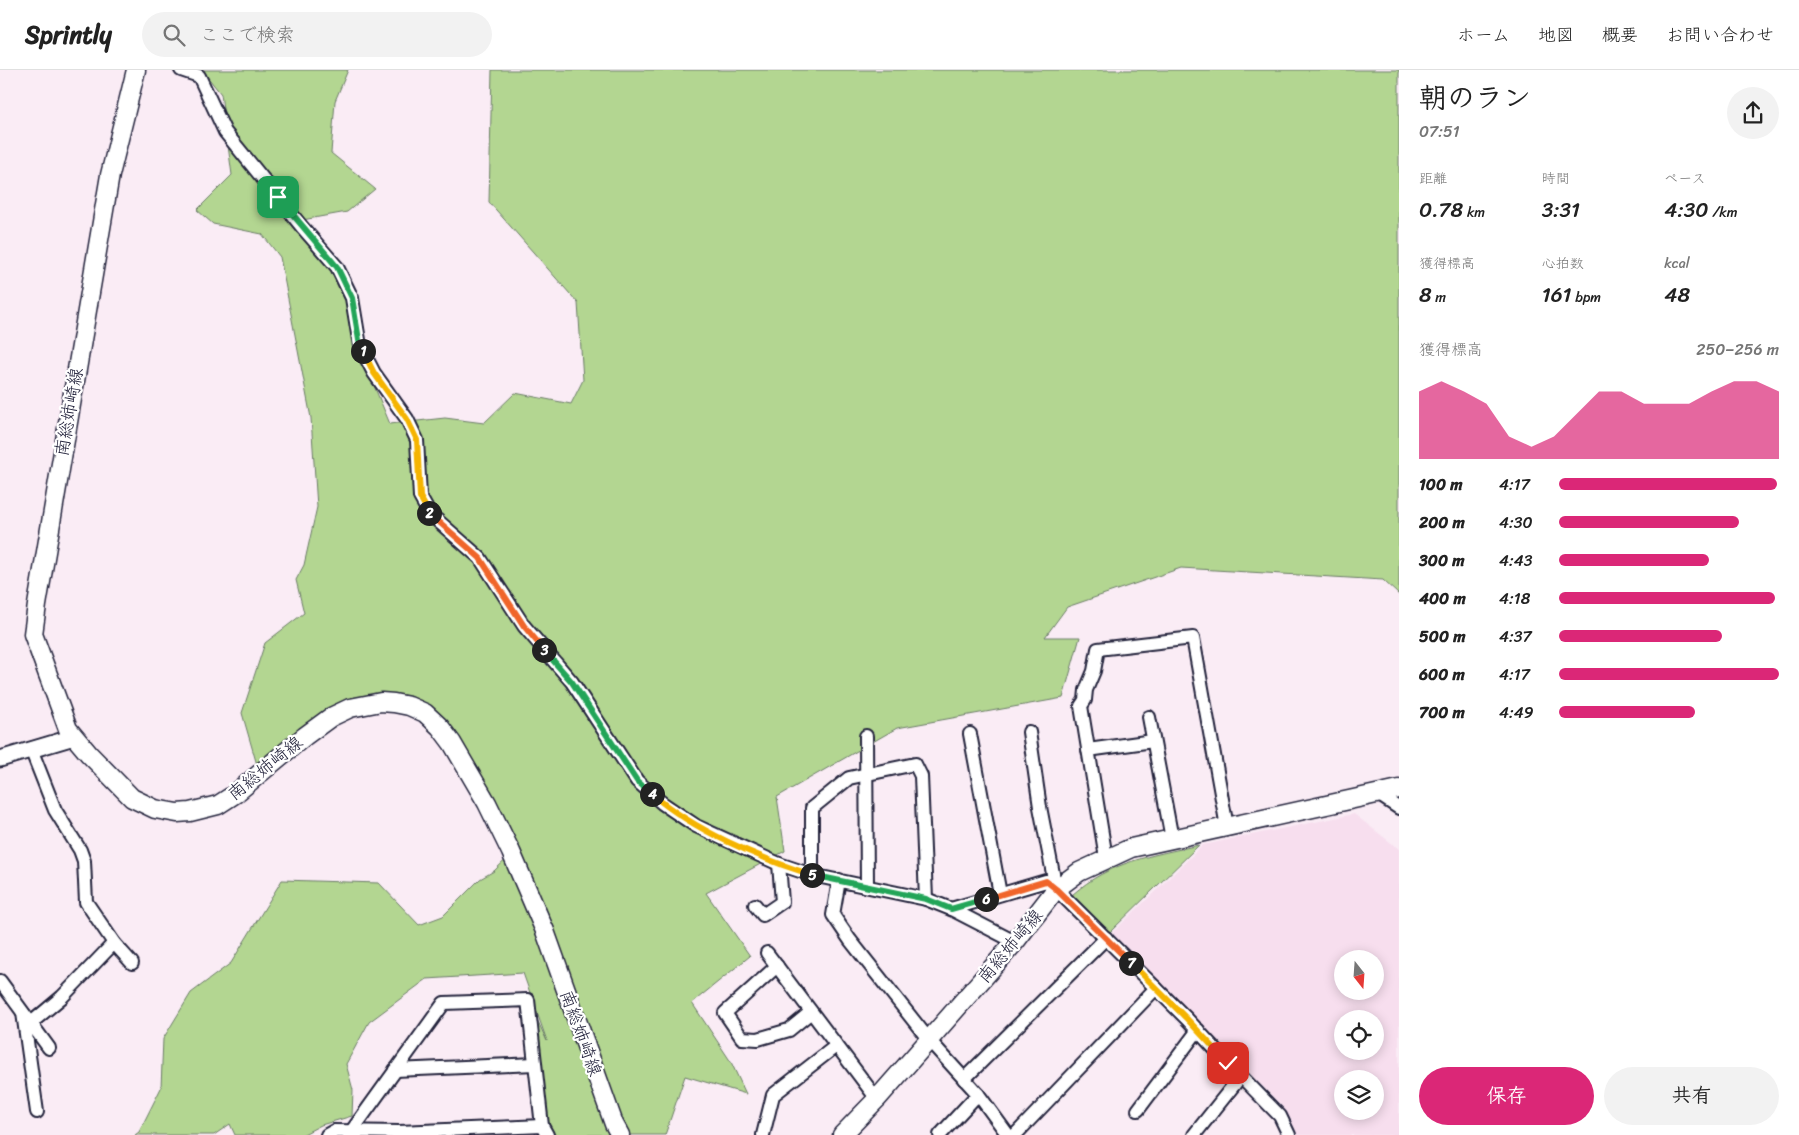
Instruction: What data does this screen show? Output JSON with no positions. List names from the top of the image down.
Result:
{
  "streets": {
    "main road": ["南総姉崎線"]
  },
  "north": "bottom",
  "page": {
    "header": "Sprintly",
    "search": "ここで検索",
    "nav": [
      "ホーム",
      "地図",
      "概要",
      "お問い合わせ"
    ],
    "heading": ["朝のラン", "07:51"],
    "stats": [
      ["距離", "0.78 km"],
      ["時間", "3:31"],
      ["ペース", "4:30 /km"],
      ["獲得標高", "8 m"],
      ["心拍数", "161 bpm"],
      ["kcal", "48"]
    ],
    "chart": ["獲得標高", "250–256 m"],
    "pins": [
      "1",
      "2",
      "3",
      "4",
      "5",
      "6",
      "7"
    ],
    "list": [
      {
        "name": "100 m",
        "note": "4:17"
      },
      {
        "name": "200 m",
        "note": "4:30"
      },
      {
        "name": "300 m",
        "note": "4:43"
      },
      {
        "name": "400 m",
        "note": "4:18"
      },
      {
        "name": "500 m",
        "note": "4:37"
      },
      {
        "name": "600 m",
        "note": "4:17"
      },
      {
        "name": "700 m",
        "note": "4:49"
      }
    ],
    "buttons": ["保存", "共有"]
  }
}
